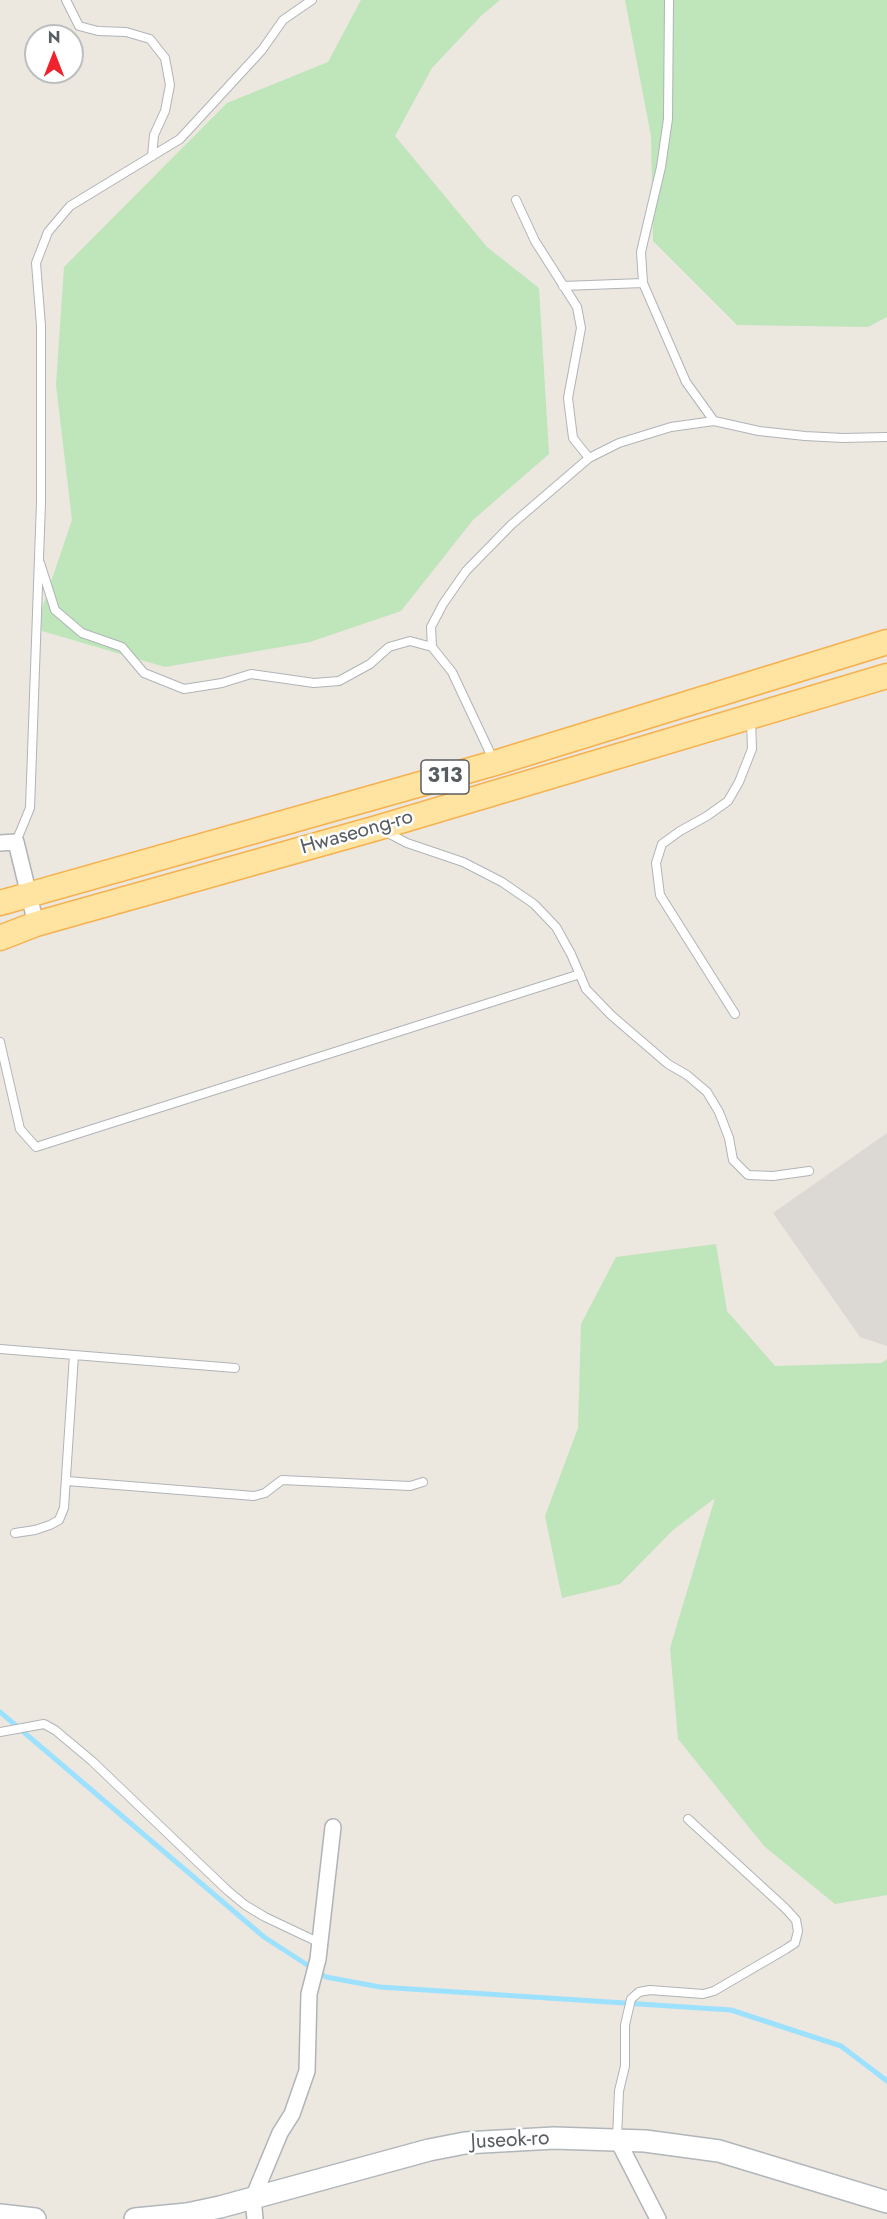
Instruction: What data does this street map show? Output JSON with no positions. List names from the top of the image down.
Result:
{
  "streets": {
    "main road": ["313", "Hwaseong-ro", "Juseok-ro"]
  },
  "north": "top"
}
